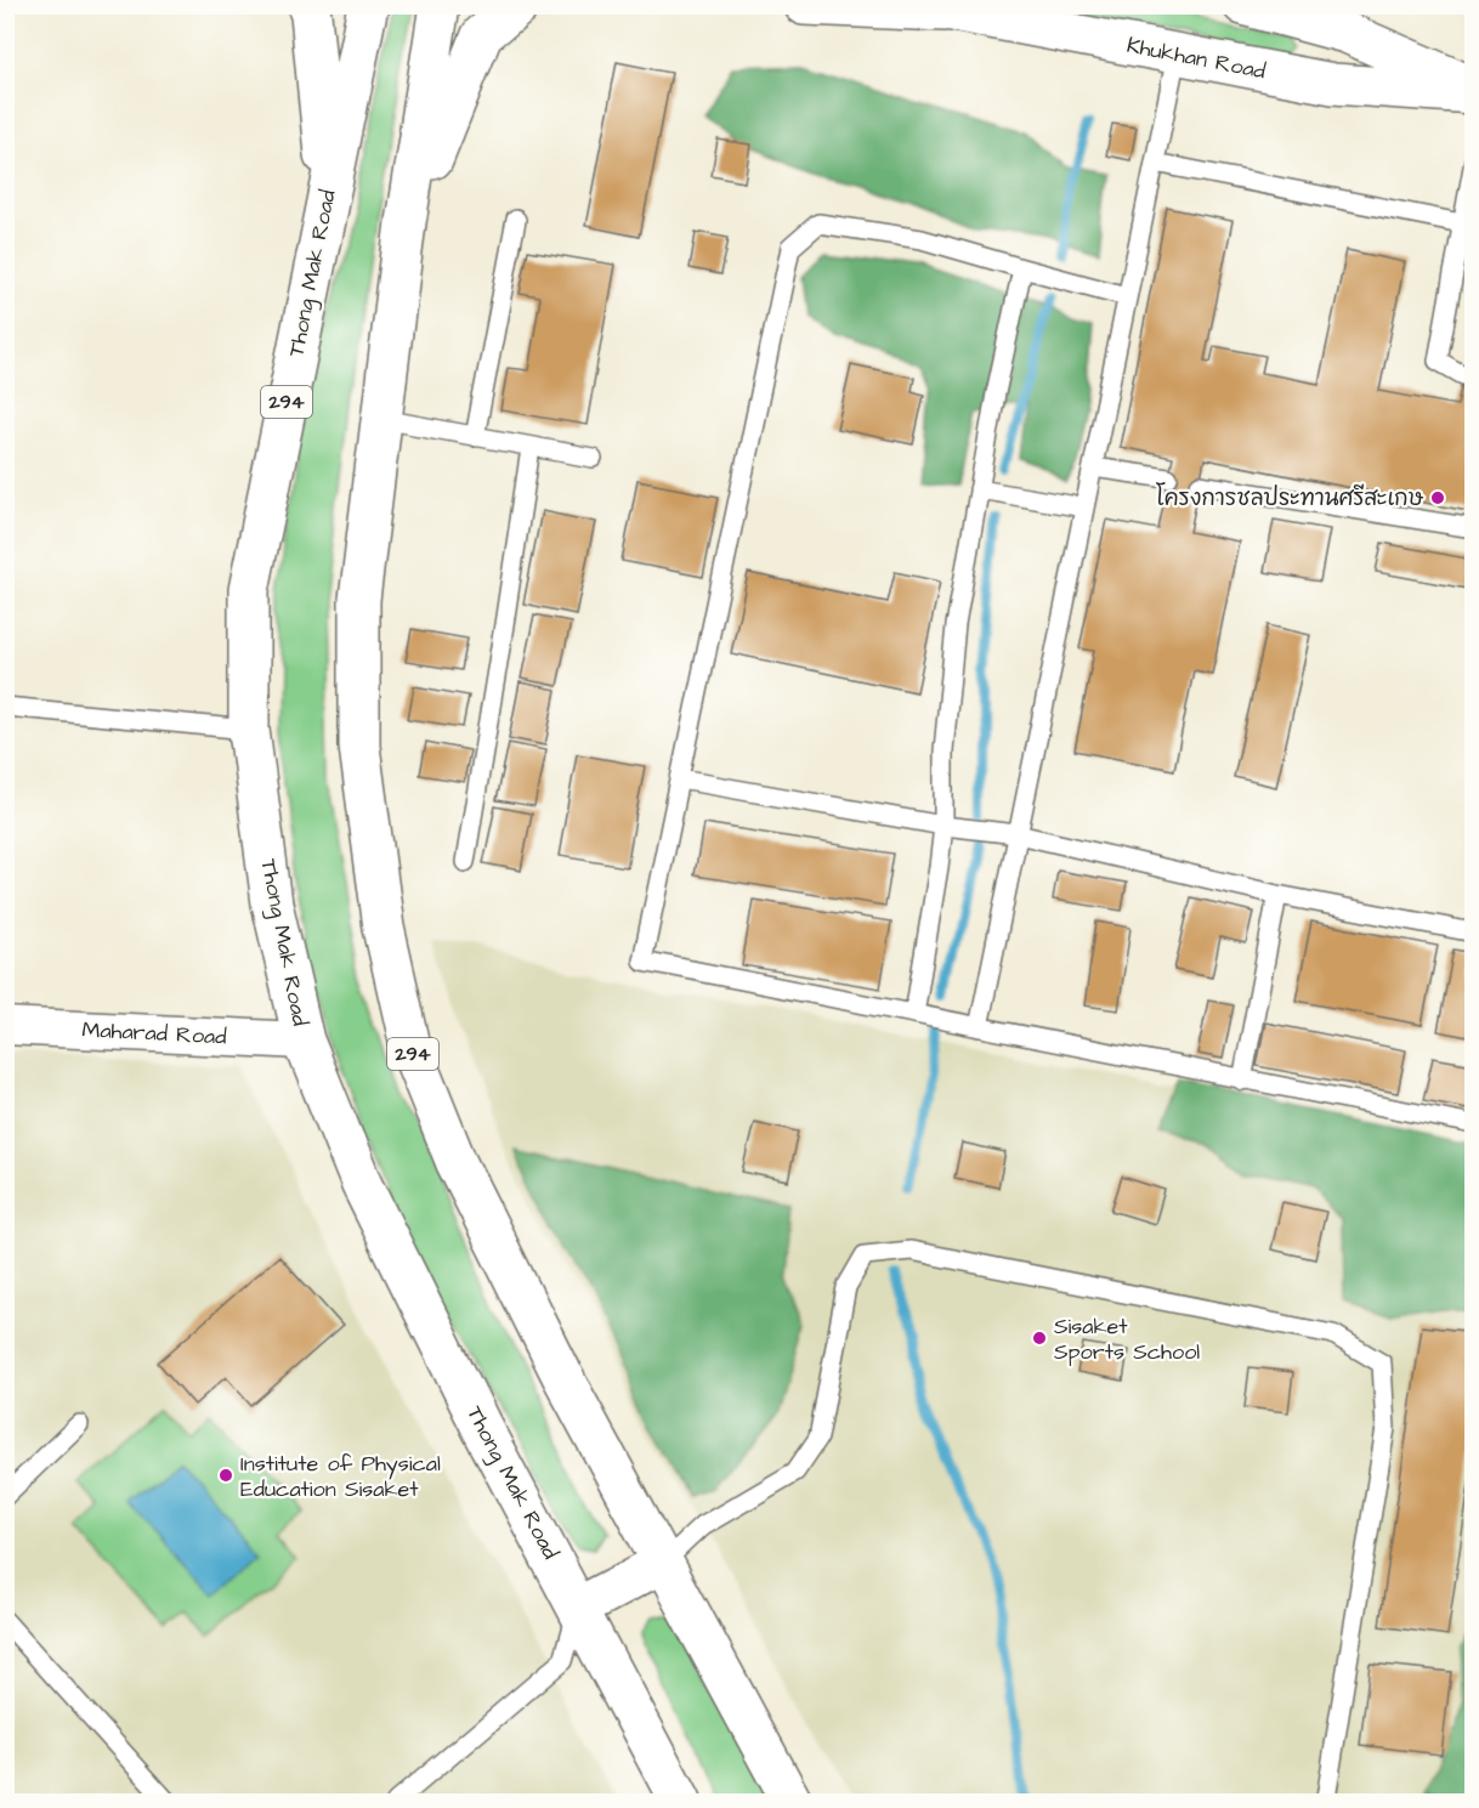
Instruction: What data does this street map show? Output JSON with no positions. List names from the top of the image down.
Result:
{
  "streets": {
    "main road": ["Khukhan Road", "Thong Mak Road", "294"],
    "street": ["Maharad Road"]
  },
  "crossings": [
    ["Thong Mak Road", "Maharad Road"]
  ],
  "places": ["โครงการชลประทานศรีสะเกษ", "Sisaket Sports School", "Institute of Physical Education Sisaket"]
}
